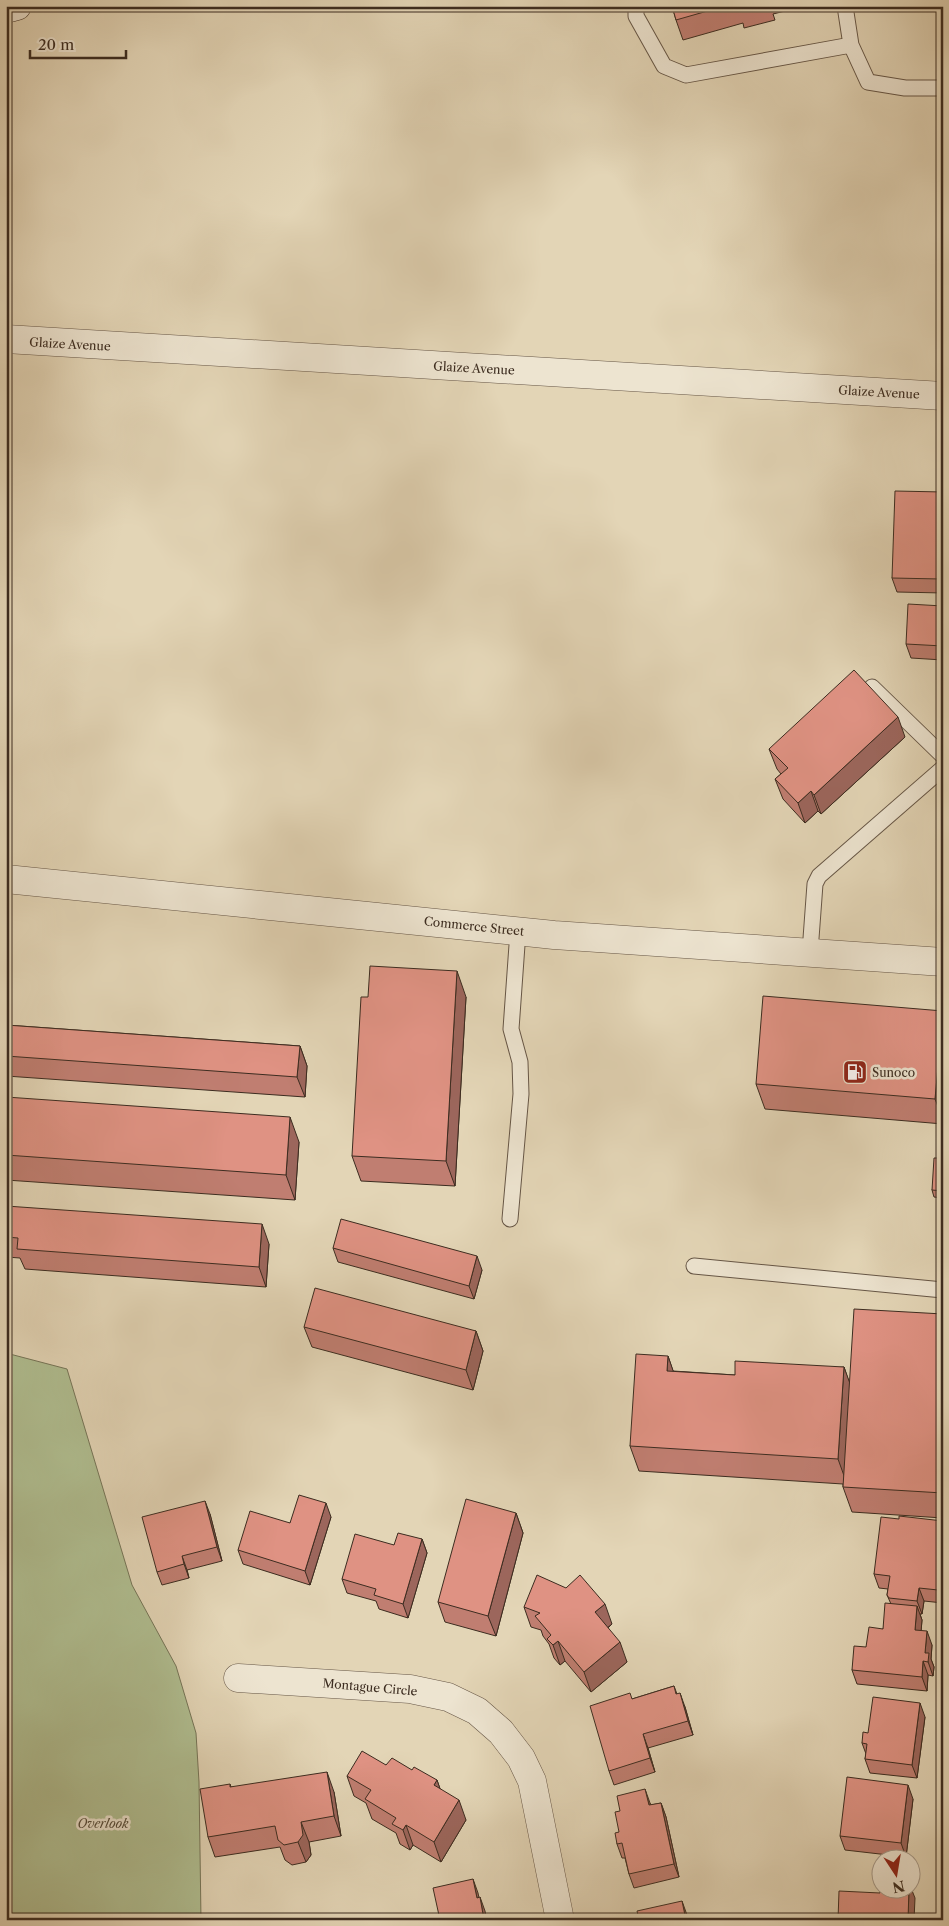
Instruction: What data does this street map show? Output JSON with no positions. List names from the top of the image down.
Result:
{
  "streets": {
    "street": ["Glaize Avenue", "Commerce Street", "Montague Circle"]
  },
  "parks": ["Overlook"],
  "places": {
    "fuel station": ["Sunoco"]
  },
  "scale_bar": "20 m",
  "north": "bottom"
}
